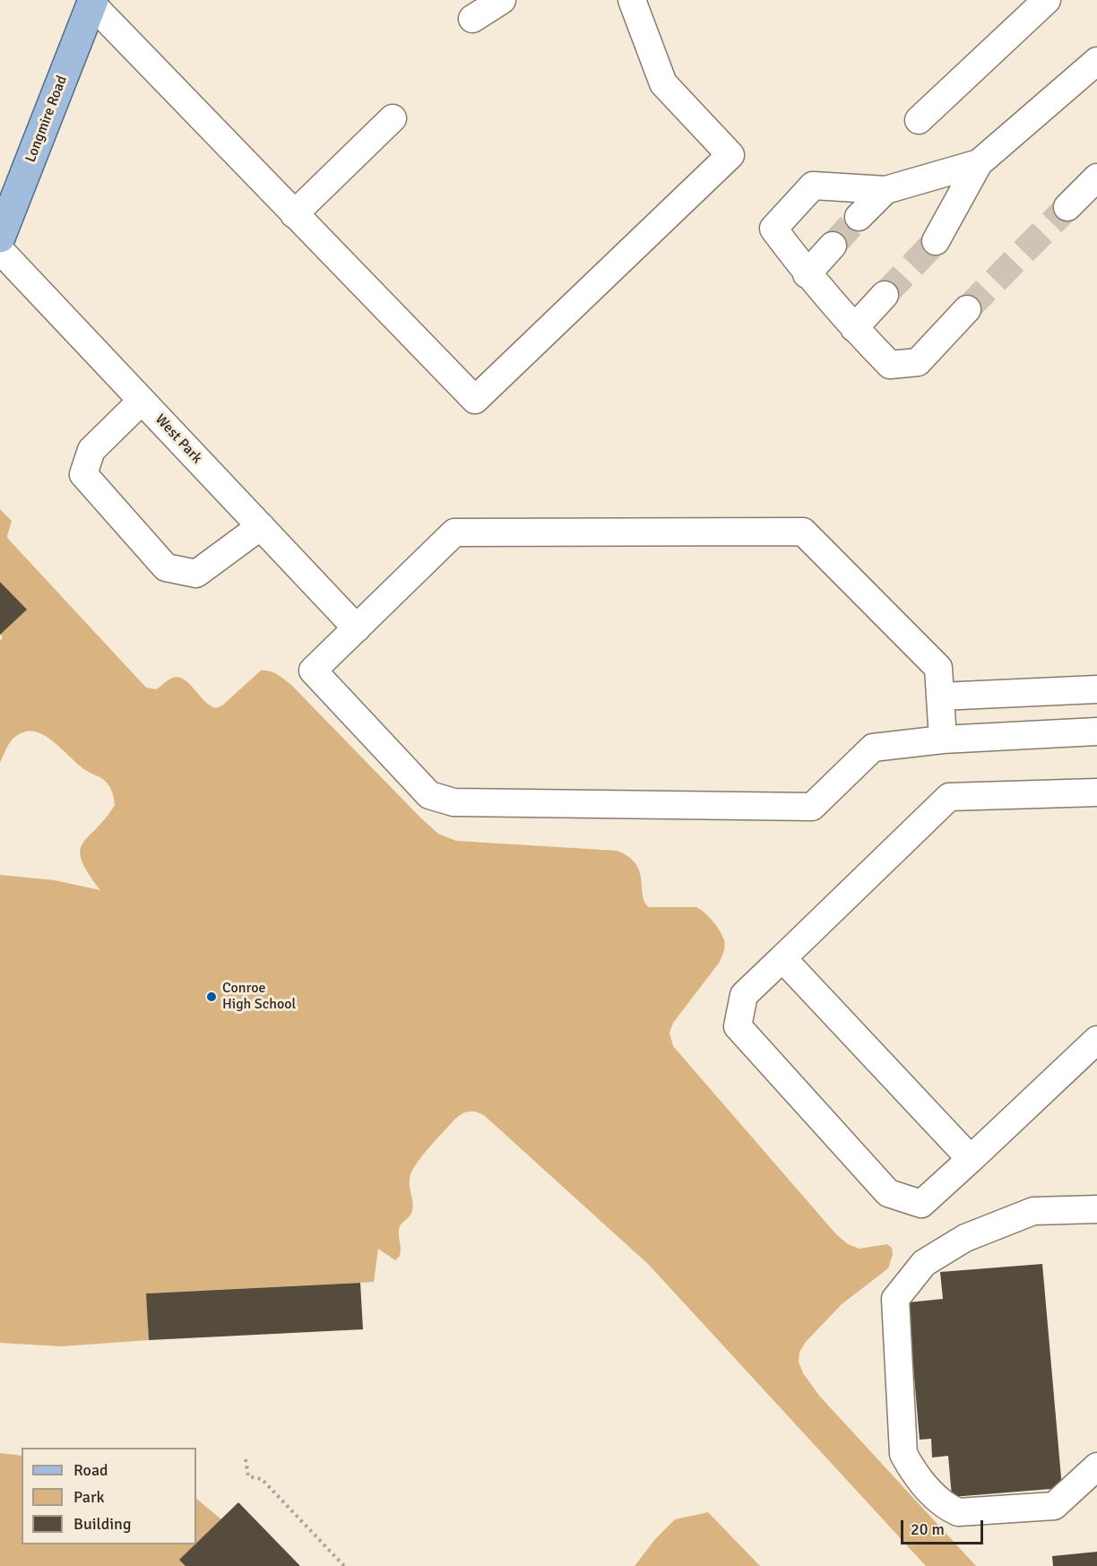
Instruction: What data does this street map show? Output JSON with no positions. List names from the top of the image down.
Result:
{
  "streets": {
    "main road": ["Longmire Road"],
    "street": ["West Park"]
  },
  "places": ["Conroe High School"],
  "legend": ["Road", "Park", "Building"],
  "scale_bar": "20 m"
}
